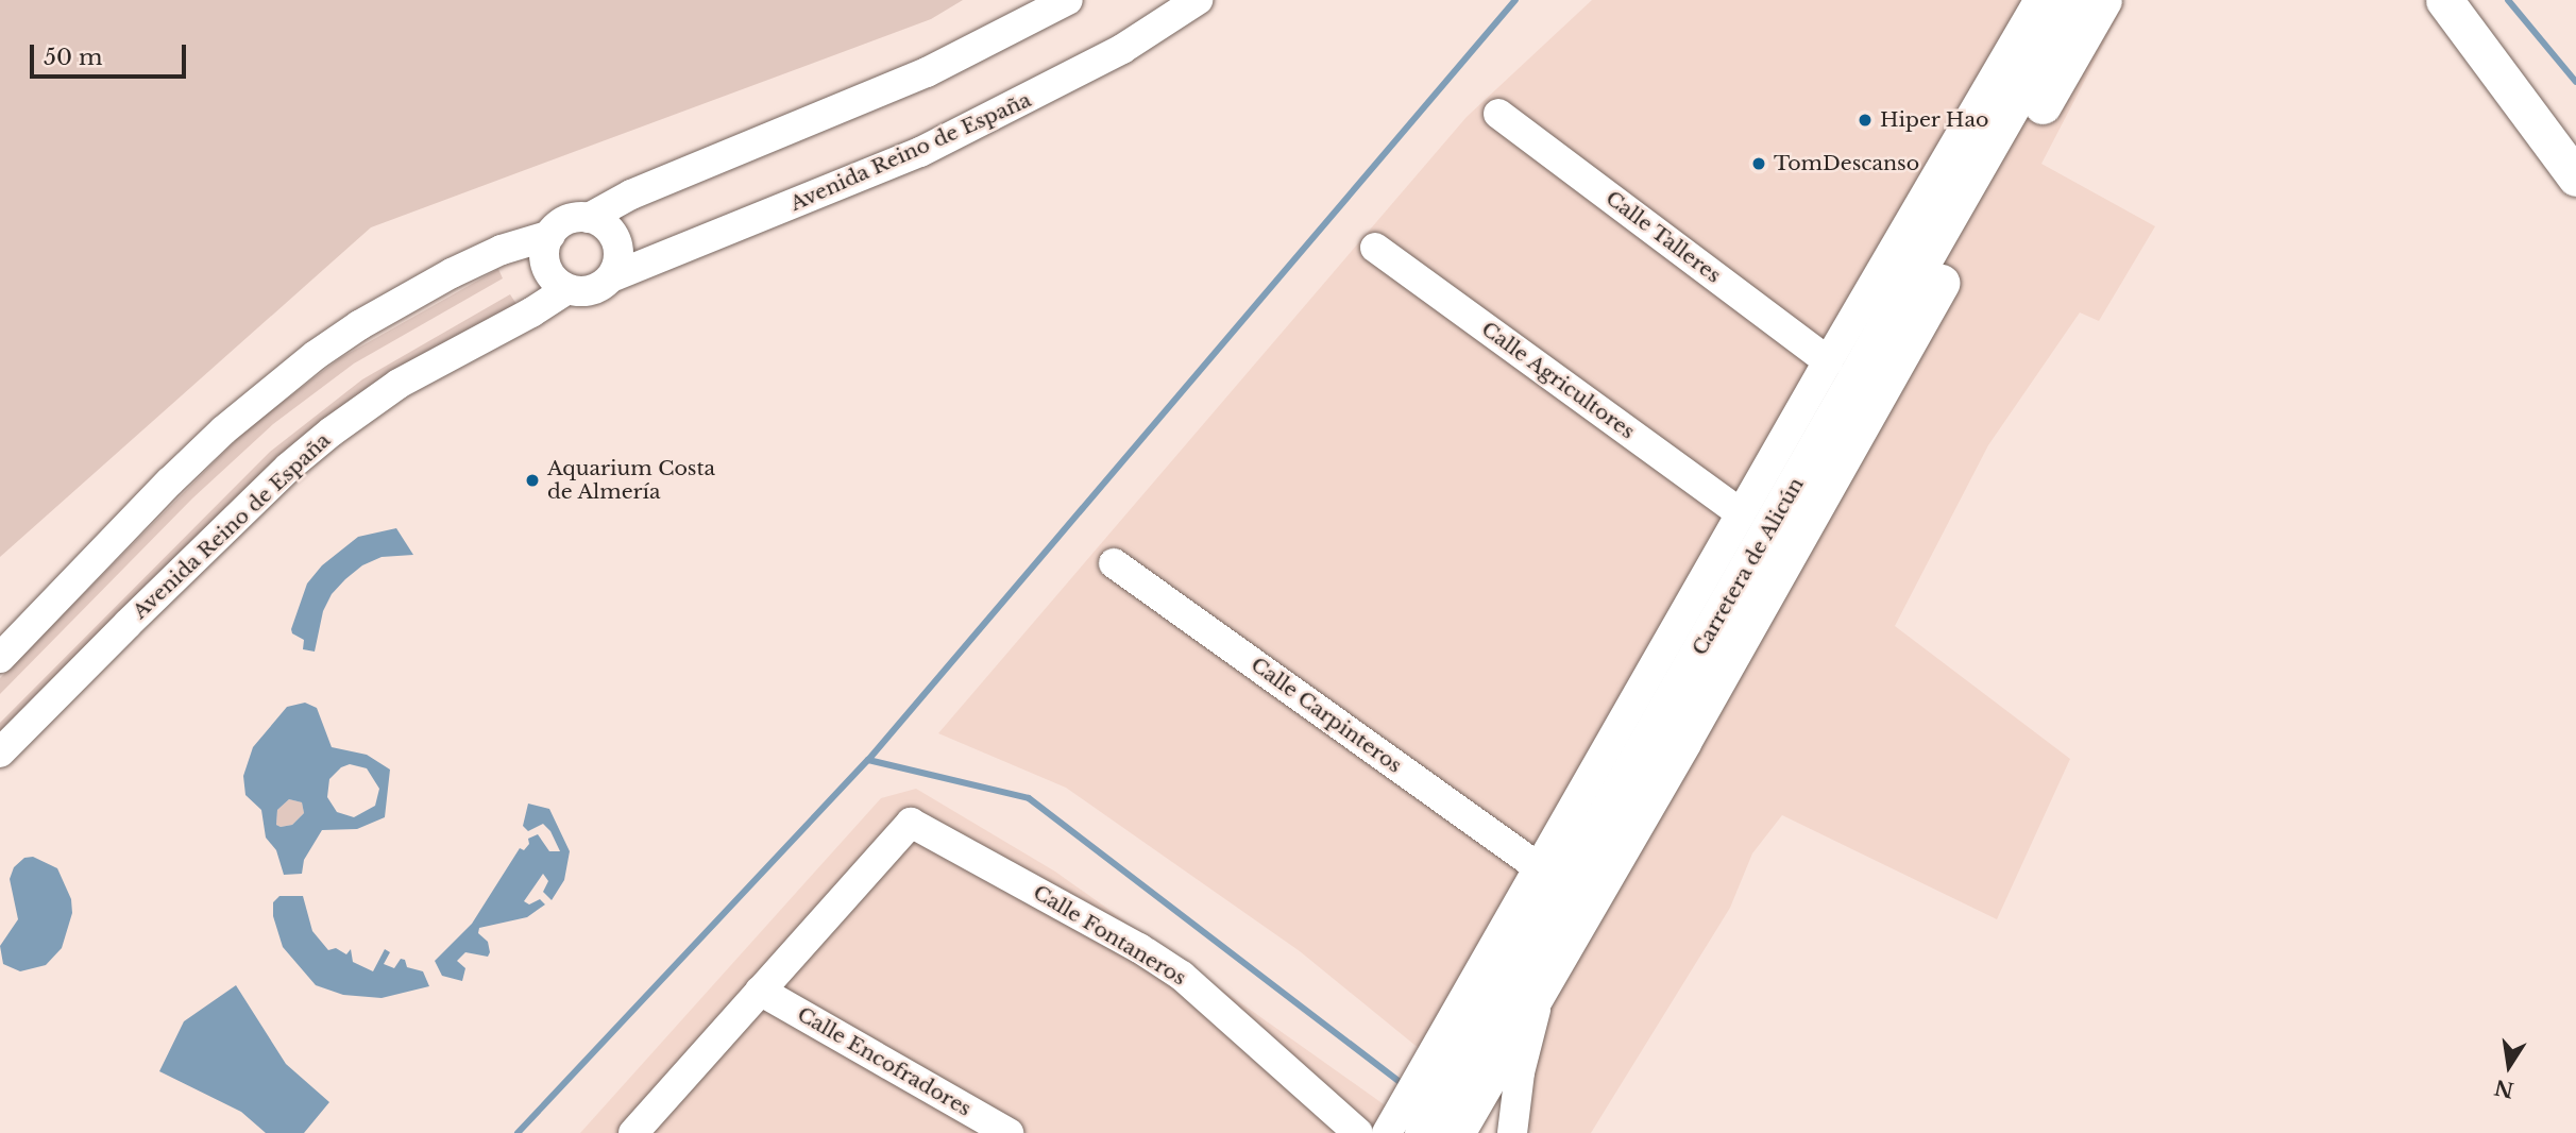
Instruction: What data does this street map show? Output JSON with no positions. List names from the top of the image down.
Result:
{
  "streets": {
    "main road": ["Carretera de Alicún"],
    "street": [
      "Avenida Reino de España",
      "Calle Talleres",
      "Calle Agricultores",
      "Calle Carpinteros",
      "Calle Fontaneros",
      "Calle Encofradores"
    ]
  },
  "crossings": [
    ["Calle Fontaneros", "Calle Encofradores"]
  ],
  "places": ["Hiper Hao", "TomDescanso", "Aquarium Costa de Almería"],
  "scale_bar": "50 m",
  "north": "bottom"
}
